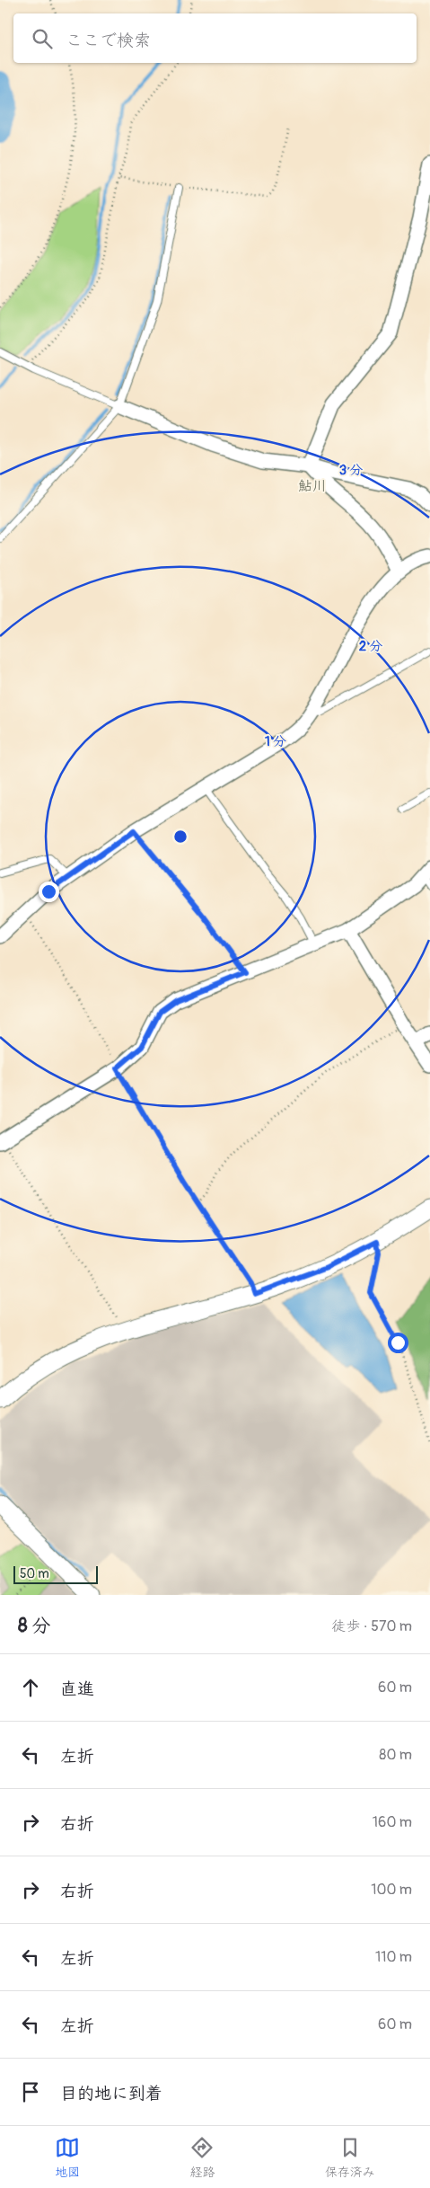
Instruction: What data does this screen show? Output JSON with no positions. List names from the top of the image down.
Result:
{
  "districts": ["鮎川"],
  "scale_bar": "50 m",
  "page": {
    "search": "ここで検索",
    "scale": "50 m",
    "heading": ["8 分", "徒歩 · 570 m"],
    "list": [
      ["直進", "60 m"],
      ["左折", "80 m"],
      ["右折", "160 m"],
      ["右折", "100 m"],
      ["左折", "110 m"],
      ["左折", "60 m"],
      "目的地に到着"
    ],
    "nav": ["地図", "経路", "保存済み"]
  },
  "rings": ["3 分", "2 分", "1 分"]
}
